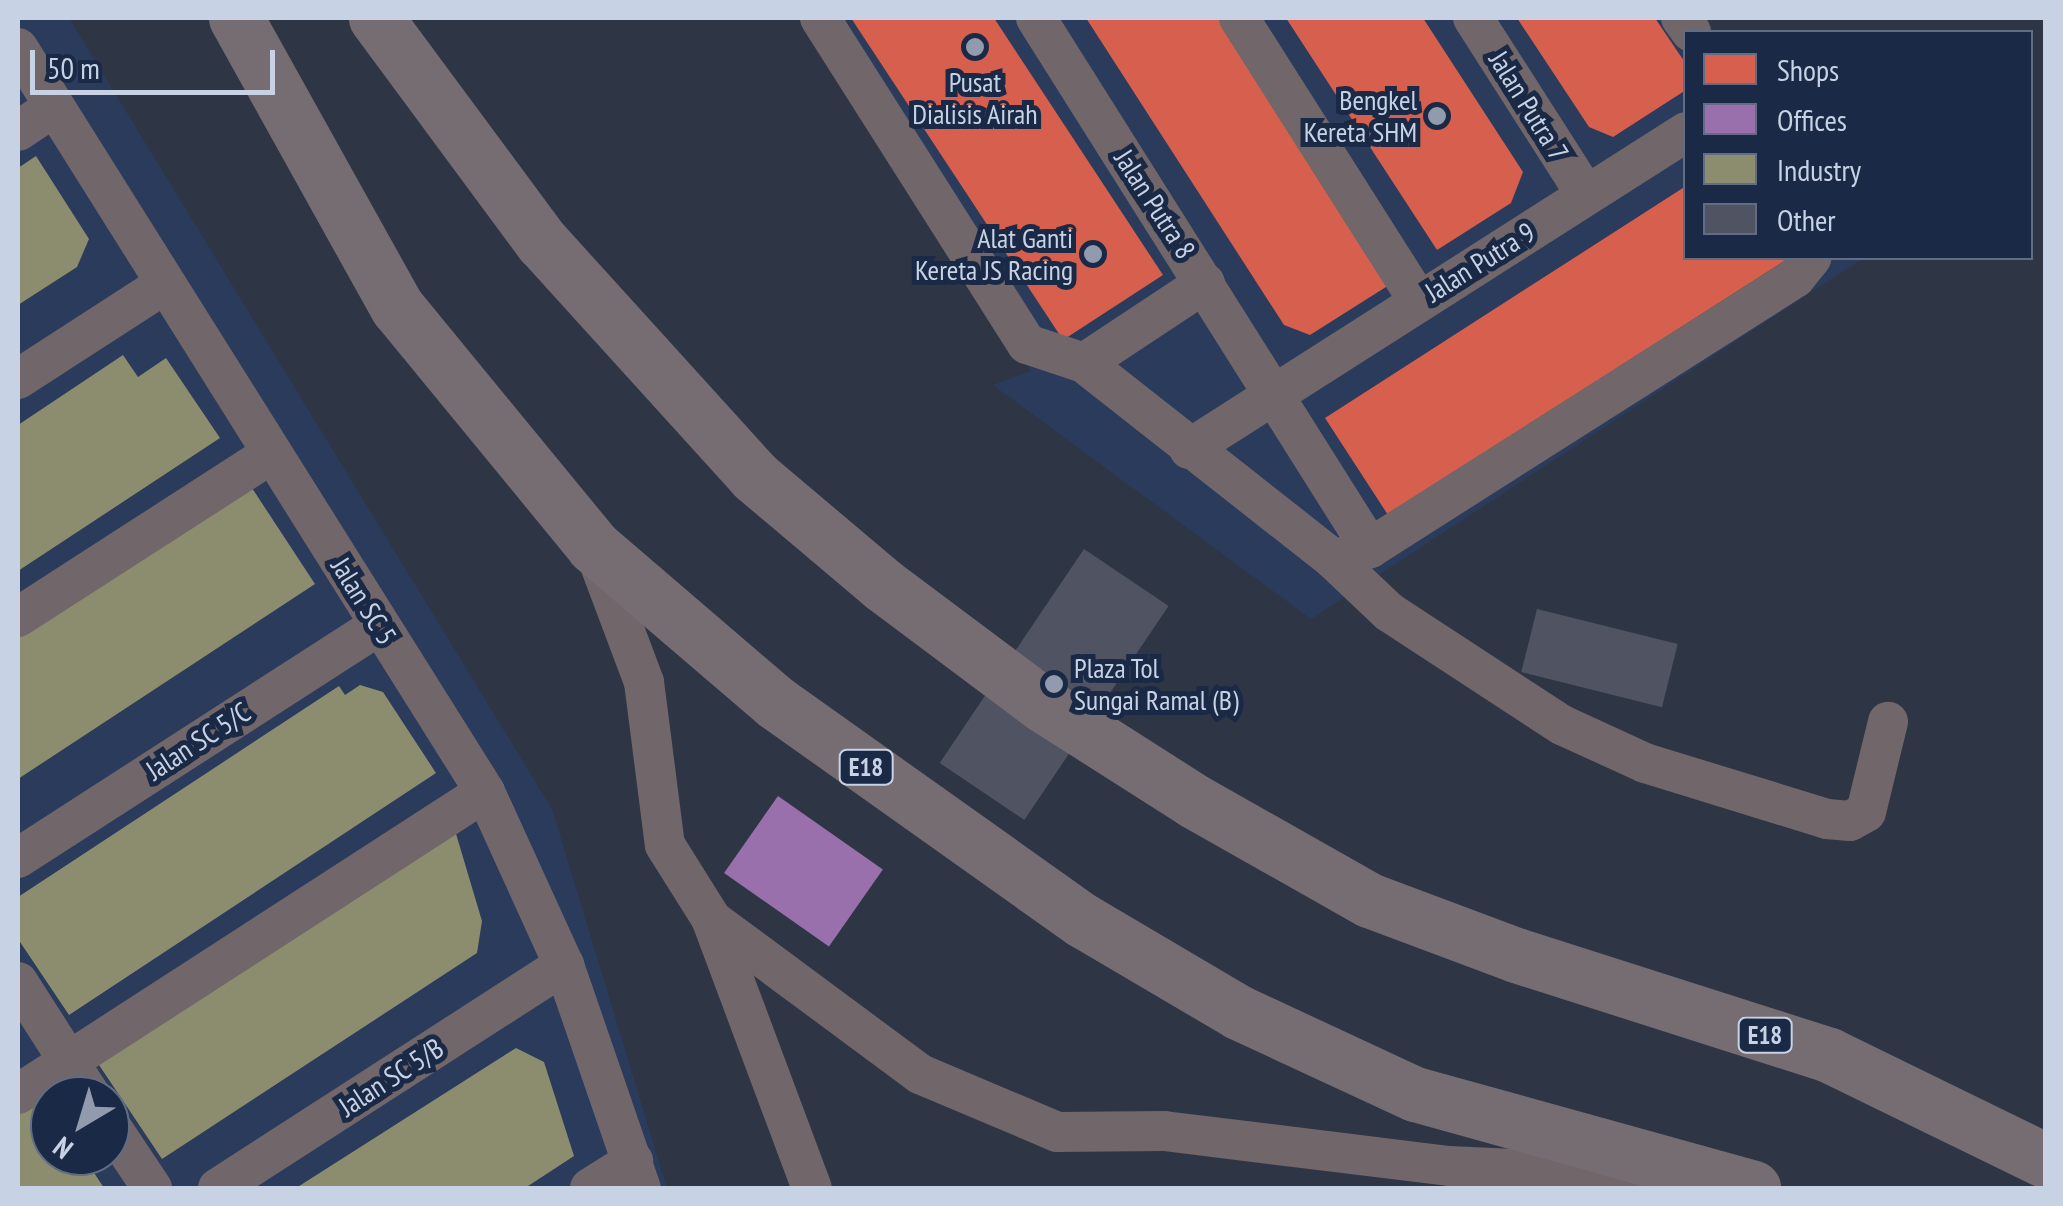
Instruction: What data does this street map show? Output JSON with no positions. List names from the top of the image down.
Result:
{
  "streets": {
    "highway": ["E18"],
    "street": [
      "Jalan Putra 7",
      "Jalan Putra 8",
      "Jalan Putra 9",
      "Jalan SC 5",
      "Jalan SC 5/C",
      "Jalan SC 5/B"
    ]
  },
  "crossings": [
    ["Jalan Putra 7", "Jalan Putra 9"],
    ["Jalan Putra 8", "Jalan Putra 9"],
    ["Jalan SC 5", "Jalan SC 5/C"],
    ["Jalan SC 5", "Jalan SC 5/B"]
  ],
  "places": [
    "Pusat Dialisis Airah",
    "Bengkel Kereta SHM",
    "Alat Ganti Kereta JS Racing",
    "Plaza Tol Sungai Ramal (B)"
  ],
  "legend": [
    "Shops",
    "Offices",
    "Industry",
    "Other"
  ],
  "scale_bar": "50 m",
  "north": "bottom left"
}
